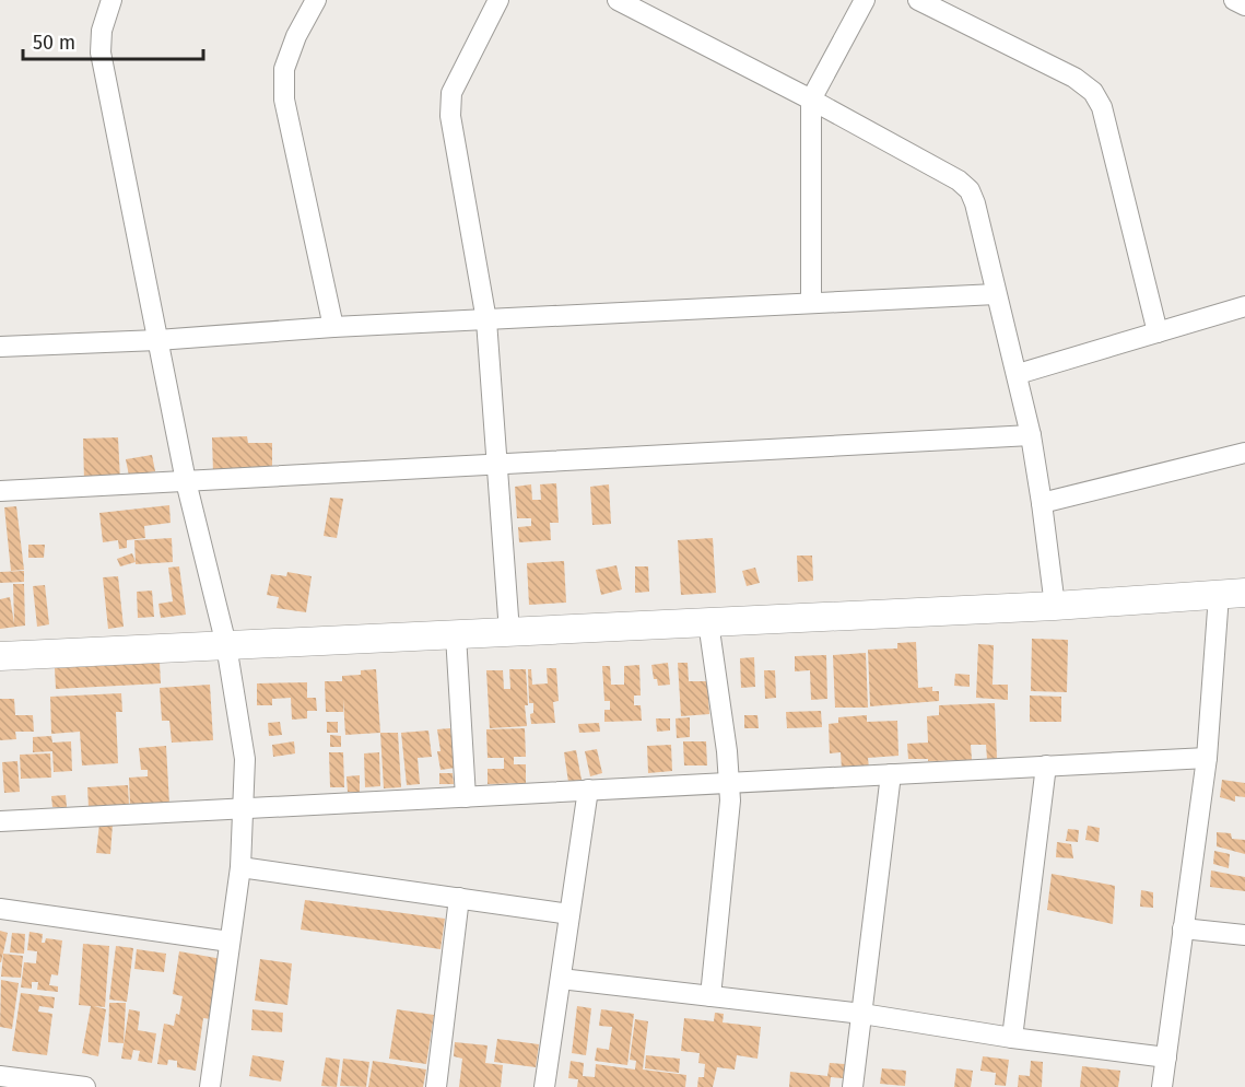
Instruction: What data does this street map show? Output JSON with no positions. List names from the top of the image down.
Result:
{
  "scale_bar": "50 m"
}
